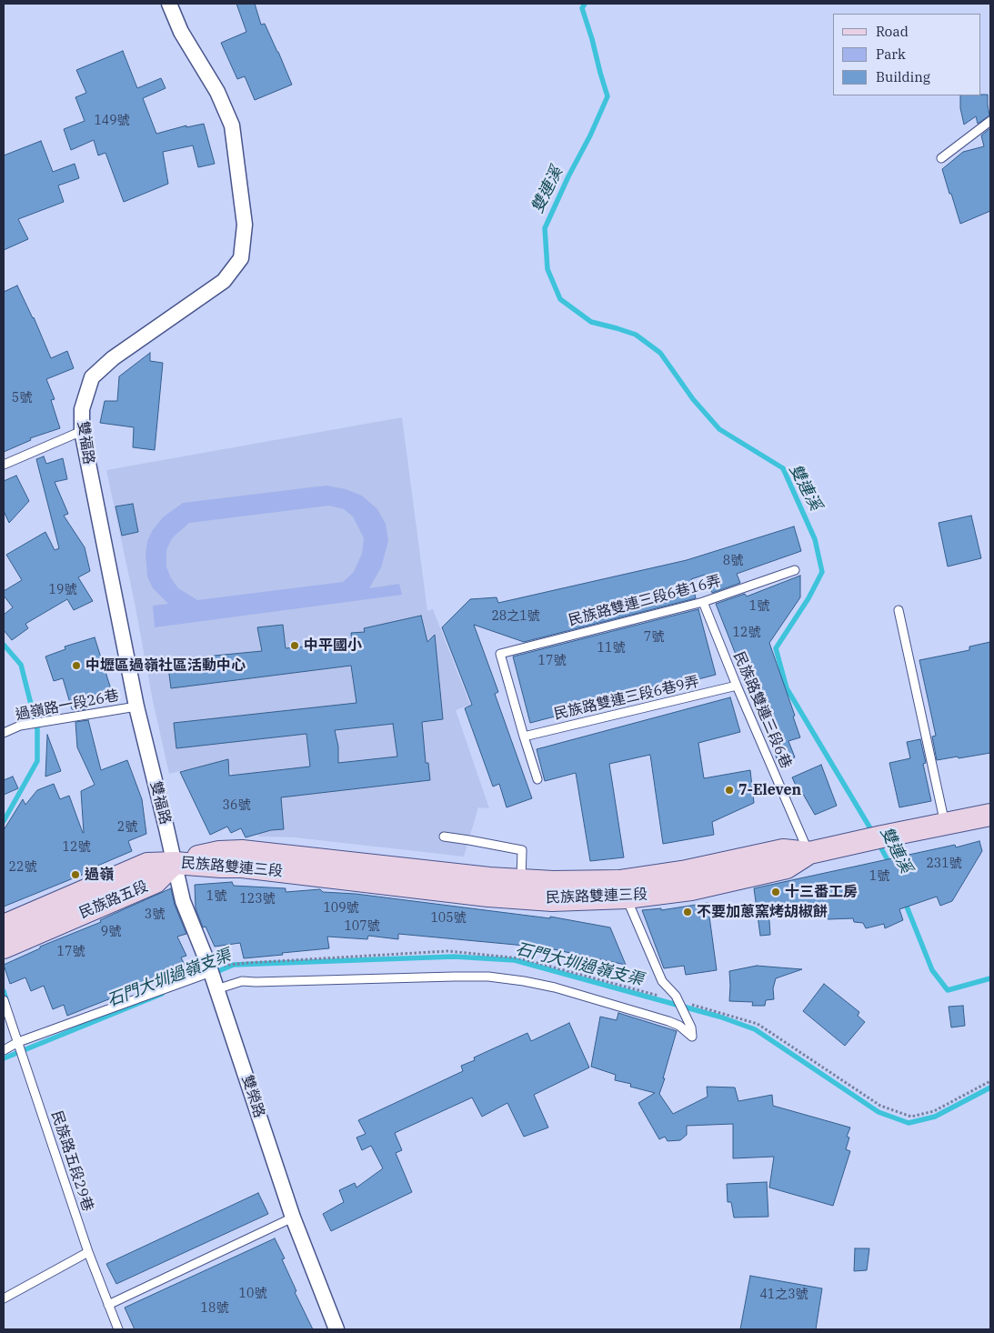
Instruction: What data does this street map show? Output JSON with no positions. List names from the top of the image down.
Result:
{
  "streets": {
    "main road": ["民族路雙連三段", "民族路五段"],
    "street": ["雙福路", "雙榮路"],
    "lane": [
      "民族路雙連三段6巷16弄",
      "民族路雙連三段6巷9弄",
      "過嶺路一段26巷",
      "民族路雙連三段6巷",
      "民族路五段29巷"
    ]
  },
  "crossings": [
    ["雙福路", "過嶺路一段26巷"],
    ["雙福路", "民族路雙連三段"],
    ["雙福路", "民族路五段"],
    ["雙福路", "雙榮路"],
    ["民族路雙連三段6巷16弄", "民族路雙連三段6巷9弄"],
    ["民族路雙連三段6巷16弄", "民族路雙連三段6巷"],
    ["民族路雙連三段6巷9弄", "民族路雙連三段6巷"],
    ["民族路雙連三段6巷", "民族路雙連三段"],
    ["民族路雙連三段", "民族路五段"],
    ["民族路雙連三段", "雙榮路"],
    ["民族路五段", "雙榮路"]
  ],
  "water": ["雙連溪", "石門大圳過嶺支渠"],
  "places": [
    "中平國小",
    "中壢區過嶺社區活動中心",
    "7-Eleven",
    "過嶺",
    "十三番工房",
    "不要加蔥窯烤胡椒餅"
  ],
  "house_numbers": [
    "149號",
    "5號",
    "8號",
    "19號",
    "1號",
    "28之1號",
    "12號",
    "7號",
    "11號",
    "17號",
    "36號",
    "2號",
    "12號",
    "231號",
    "22號",
    "1號",
    "1號",
    "123號",
    "109號",
    "3號",
    "105號",
    "107號",
    "9號",
    "17號",
    "10號",
    "41之3號",
    "18號"
  ],
  "legend": ["Road", "Park", "Building"]
}
